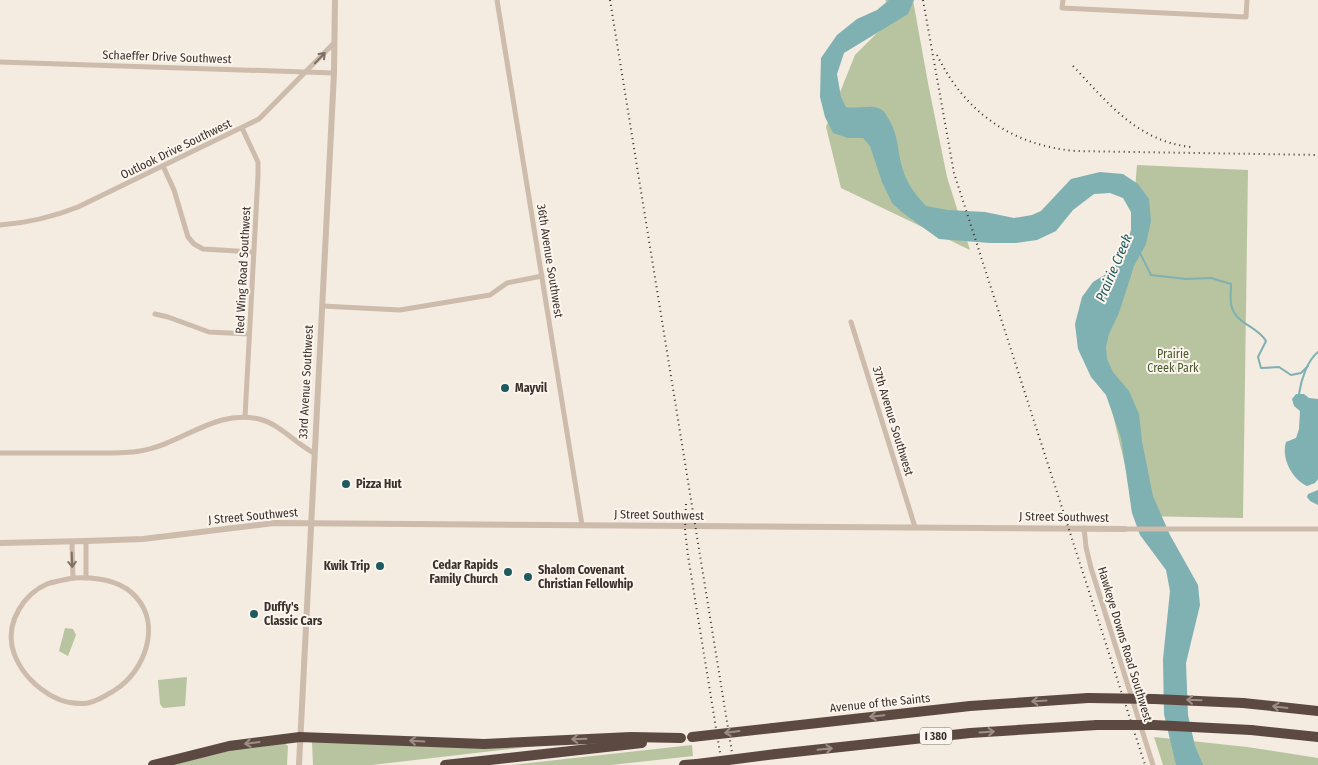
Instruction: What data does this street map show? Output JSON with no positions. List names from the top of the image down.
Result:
{
  "streets": {
    "highway": ["Avenue of the Saints", "I 380"],
    "street": [
      "Schaeffer Drive Southwest",
      "Outlook Drive Southwest",
      "36th Avenue Southwest",
      "Red Wing Road Southwest",
      "33rd Avenue Southwest",
      "37th Avenue Southwest",
      "J Street Southwest",
      "Hawkeye Downs Road Southwest"
    ]
  },
  "crossings": [
    ["Schaeffer Drive Southwest", "Outlook Drive Southwest"],
    ["Schaeffer Drive Southwest", "33rd Avenue Southwest"],
    ["Outlook Drive Southwest", "Red Wing Road Southwest"],
    ["Outlook Drive Southwest", "33rd Avenue Southwest"],
    ["36th Avenue Southwest", "J Street Southwest"],
    ["33rd Avenue Southwest", "J Street Southwest"],
    ["37th Avenue Southwest", "J Street Southwest"],
    ["J Street Southwest", "Hawkeye Downs Road Southwest"]
  ],
  "water": ["Prairie Creek"],
  "parks": ["Prairie Creek Park"],
  "places": [
    "Mayvil",
    "Pizza Hut",
    "Kwik Trip",
    "Cedar Rapids Family Church",
    "Shalom Covenant Christian Fellowhip",
    "Duffy's Classic Cars"
  ]
}
